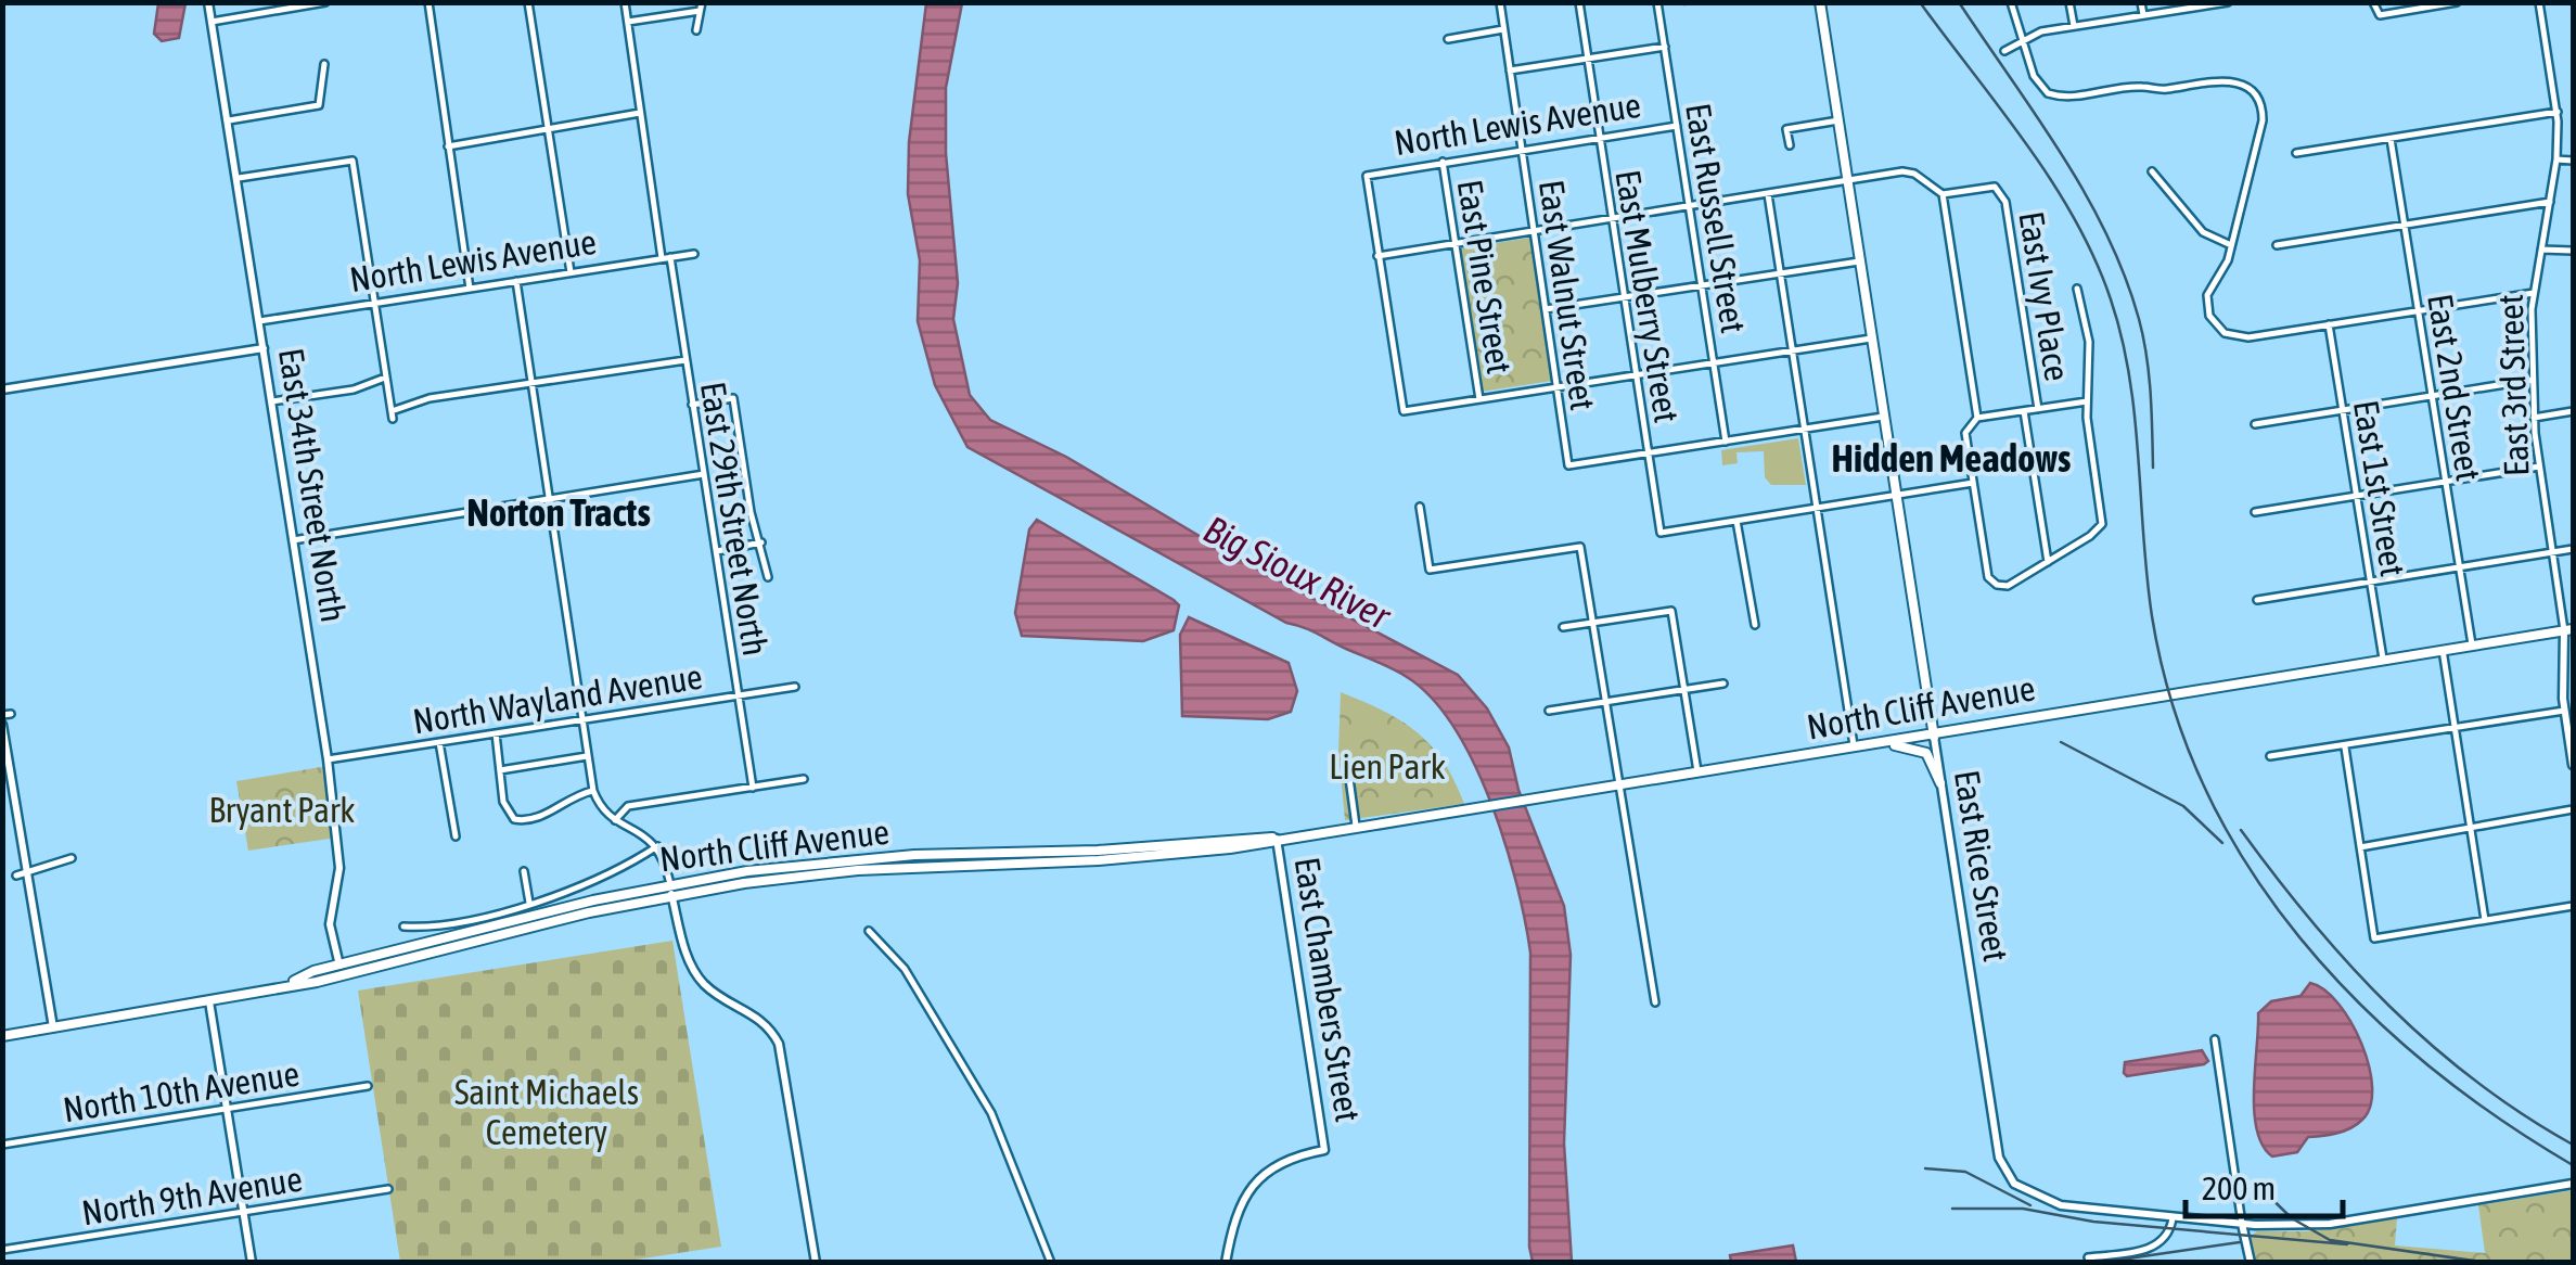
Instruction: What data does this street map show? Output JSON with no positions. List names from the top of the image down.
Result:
{
  "streets": {
    "main road": ["North Cliff Avenue", "East Rice Street"],
    "street": [
      "North Lewis Avenue",
      "East Russell Street",
      "East Pine Street",
      "East Walnut Street",
      "East Mulberry Street",
      "East Ivy Place",
      "East 3rd Street",
      "East 2nd Street",
      "East 34th Street North",
      "East 1st Street",
      "East 29th Street North",
      "North Wayland Avenue",
      "East Chambers Street",
      "North 10th Avenue",
      "North 9th Avenue"
    ]
  },
  "crossings": [
    ["North Lewis Avenue", "East Russell Street"],
    ["North Lewis Avenue", "East Pine Street"],
    ["North Lewis Avenue", "East Walnut Street"],
    ["North Lewis Avenue", "East Mulberry Street"],
    ["North Lewis Avenue", "East 34th Street North"],
    ["North Lewis Avenue", "East 29th Street North"],
    ["East Walnut Street", "East Mulberry Street"],
    ["East 3rd Street", "North Cliff Avenue"],
    ["East 2nd Street", "North Cliff Avenue"],
    ["East 34th Street North", "North Wayland Avenue"],
    ["East 34th Street North", "North Cliff Avenue"],
    ["East 1st Street", "North Cliff Avenue"],
    ["East 29th Street North", "North Wayland Avenue"],
    ["North Cliff Avenue", "East Rice Street"],
    ["North Cliff Avenue", "East Chambers Street"]
  ],
  "districts": ["Hidden Meadows", "Norton Tracts"],
  "water": ["Big Sioux River"],
  "parks": ["Lien Park", "Bryant Park", "Saint Michaels Cemetery"],
  "scale_bar": "200 m"
}
